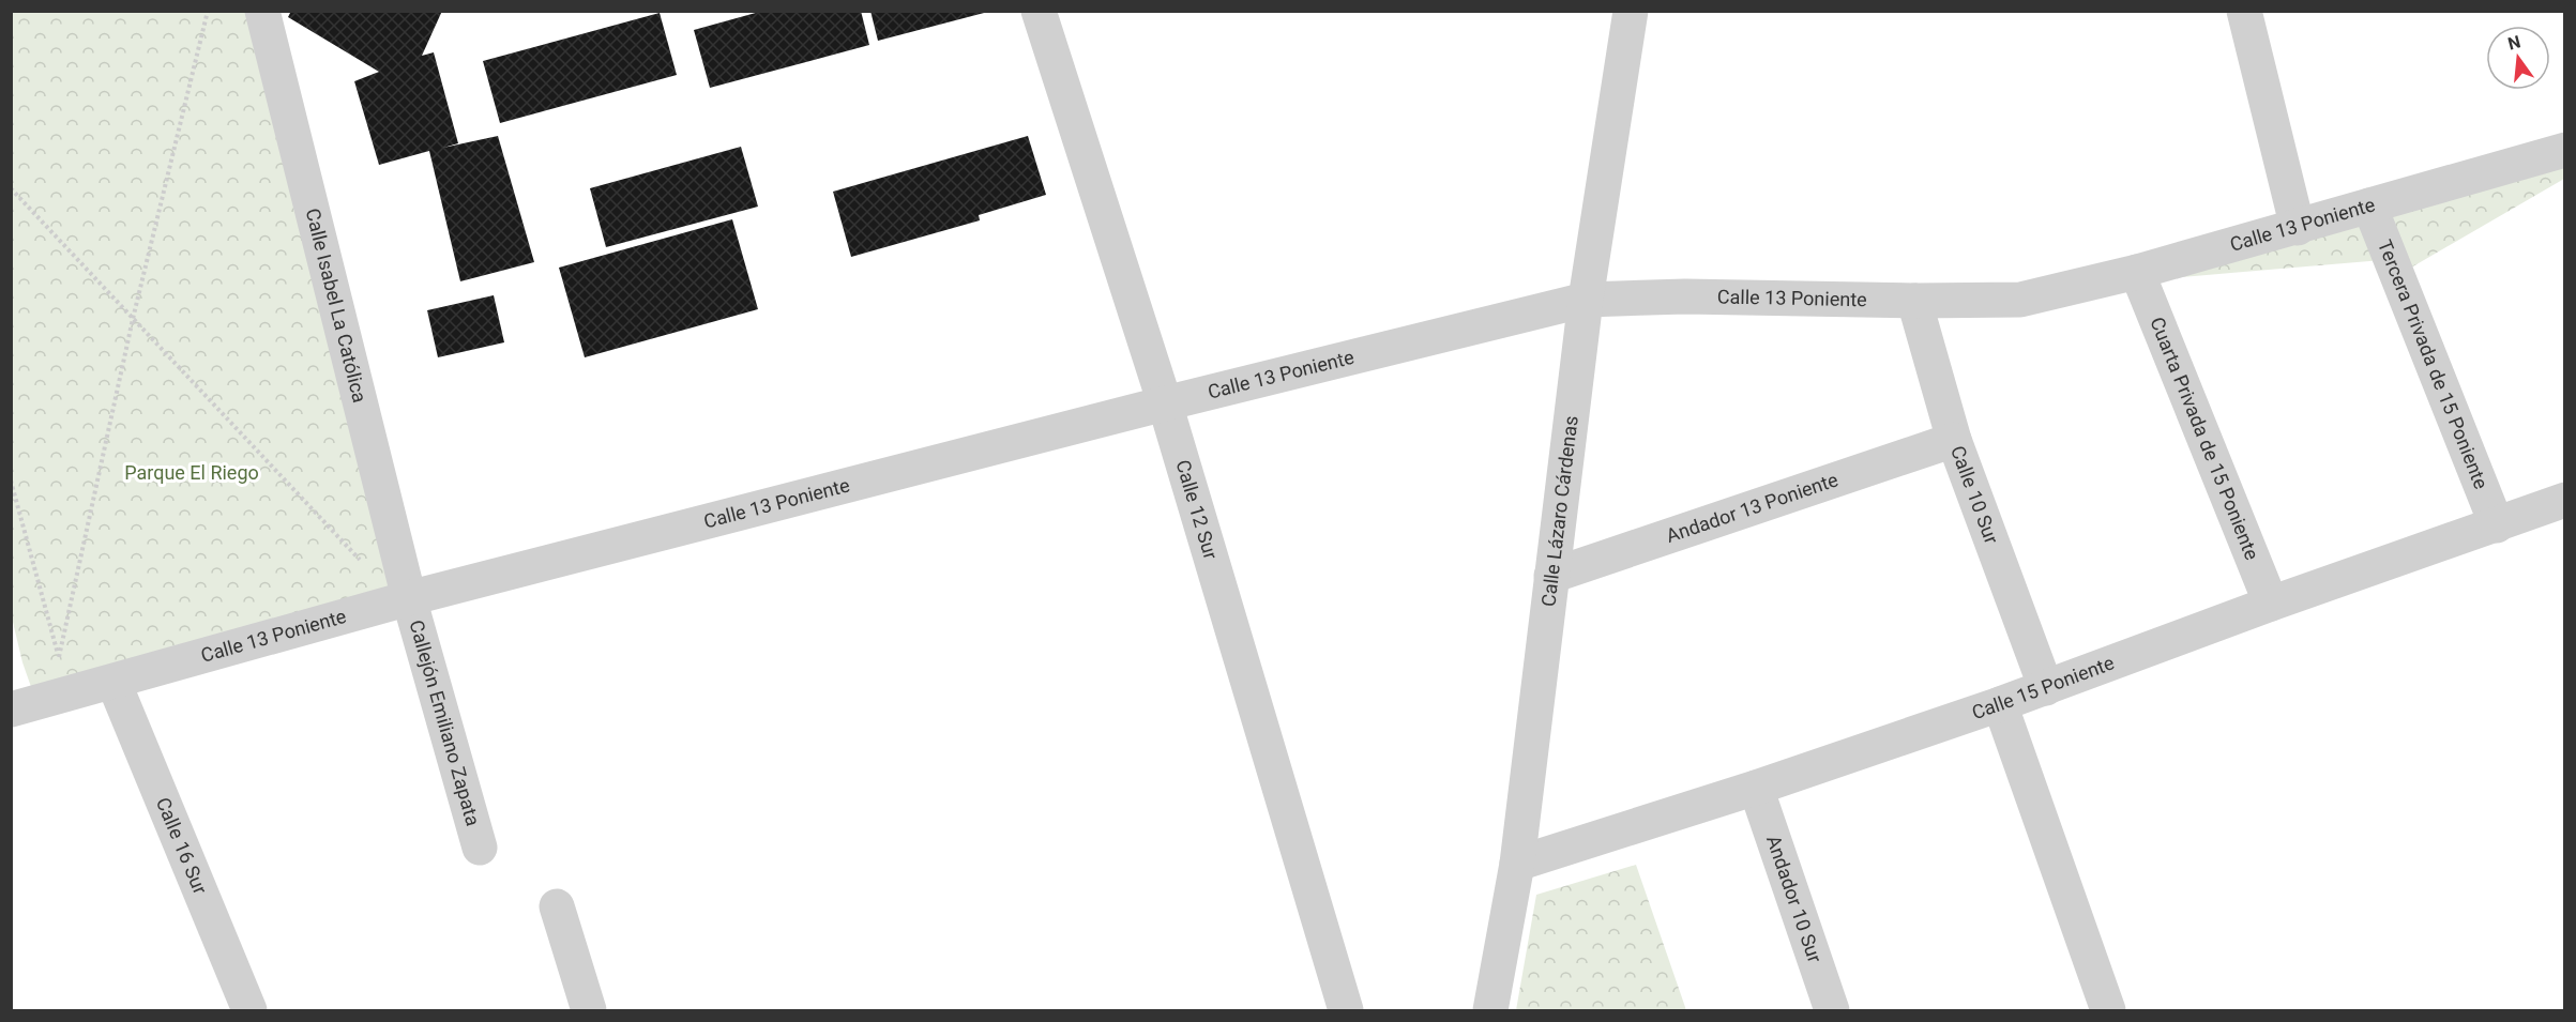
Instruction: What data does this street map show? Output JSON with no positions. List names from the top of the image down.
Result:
{
  "streets": {
    "street": [
      "Calle 13 Poniente",
      "Calle Isabel La Católica",
      "Tercera Privada de 15 Poniente",
      "Cuarta Privada de 15 Poniente",
      "Calle 10 Sur",
      "Andador 13 Poniente",
      "Calle 12 Sur",
      "Calle Lázaro Cárdenas",
      "Calle 15 Poniente",
      "Callejón Emiliano Zapata",
      "Calle 16 Sur",
      "Andador 10 Sur"
    ]
  },
  "crossings": [
    ["Calle 13 Poniente", "Calle Isabel La Católica"],
    ["Calle 13 Poniente", "Tercera Privada de 15 Poniente"],
    ["Calle 13 Poniente", "Cuarta Privada de 15 Poniente"],
    ["Calle 13 Poniente", "Calle 10 Sur"],
    ["Calle 13 Poniente", "Calle 12 Sur"],
    ["Calle 13 Poniente", "Calle Lázaro Cárdenas"],
    ["Calle 13 Poniente", "Callejón Emiliano Zapata"],
    ["Calle 13 Poniente", "Calle 16 Sur"],
    ["Calle Isabel La Católica", "Callejón Emiliano Zapata"],
    ["Tercera Privada de 15 Poniente", "Calle 15 Poniente"],
    ["Cuarta Privada de 15 Poniente", "Calle 15 Poniente"],
    ["Calle 10 Sur", "Andador 13 Poniente"],
    ["Calle 10 Sur", "Calle 15 Poniente"],
    ["Andador 13 Poniente", "Calle Lázaro Cárdenas"],
    ["Calle Lázaro Cárdenas", "Calle 15 Poniente"],
    ["Calle 15 Poniente", "Andador 10 Sur"]
  ],
  "parks": ["Parque El Riego"],
  "north": "top"
}
